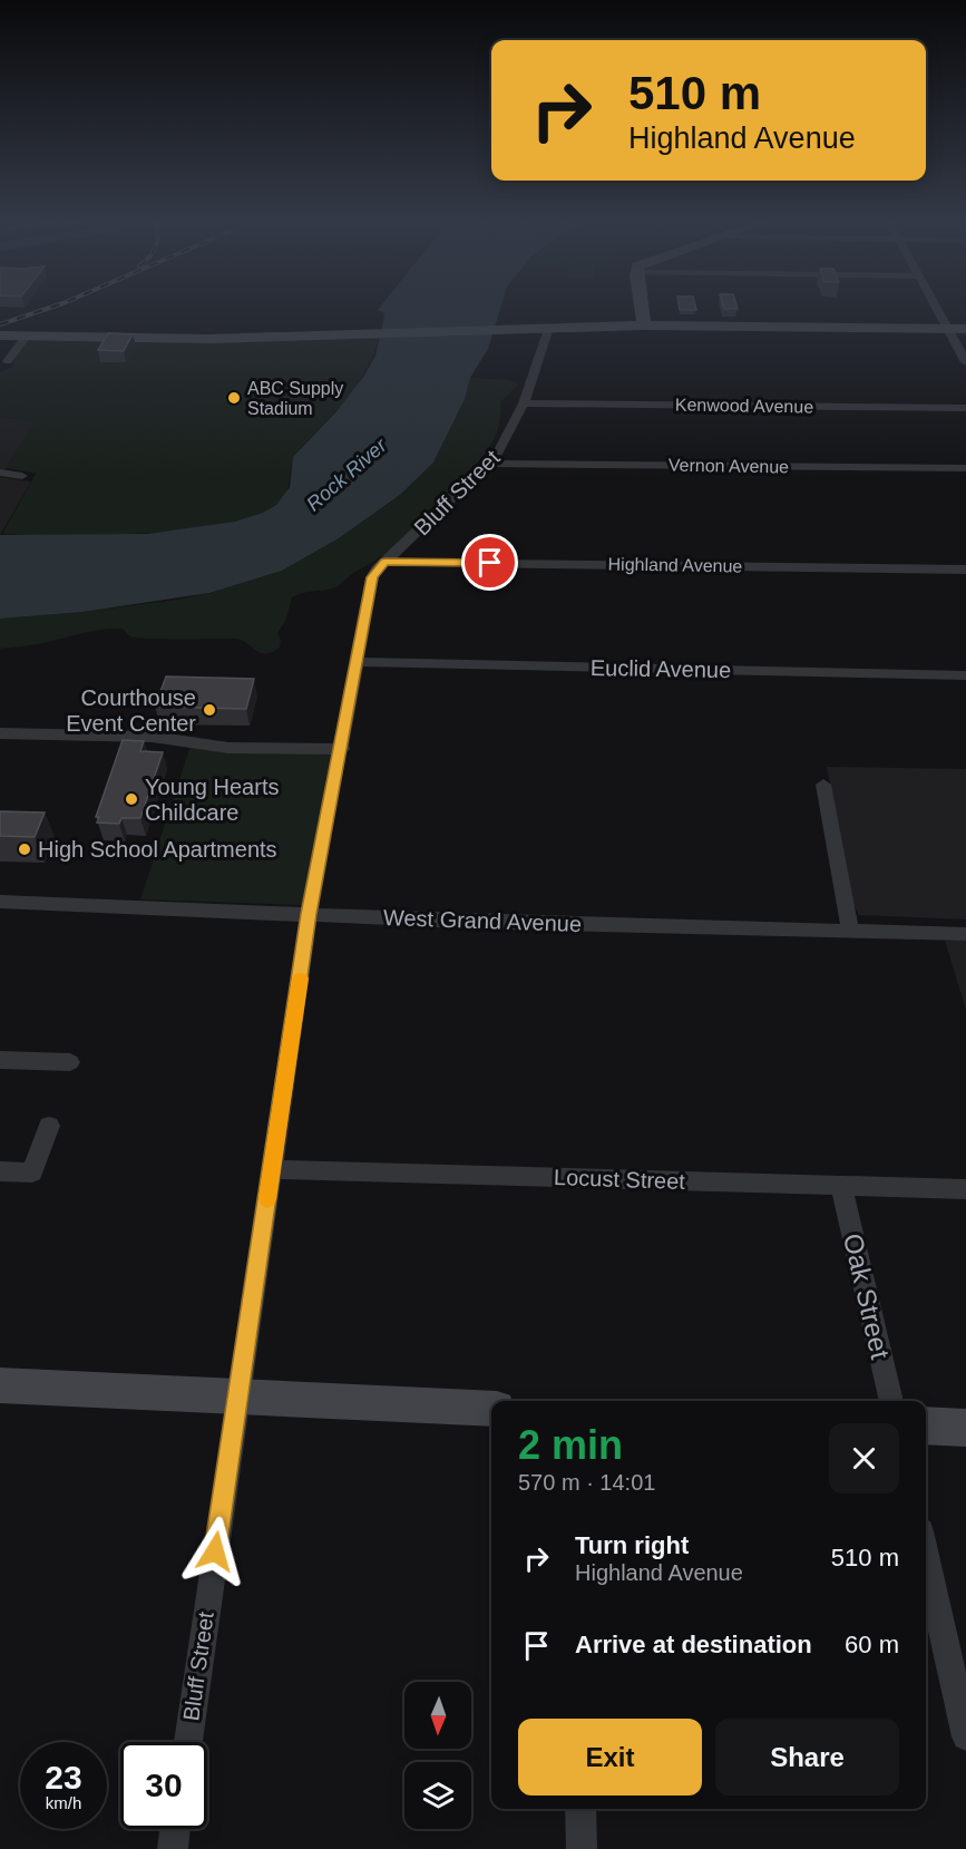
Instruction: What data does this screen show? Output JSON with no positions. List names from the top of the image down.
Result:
{
  "streets": {
    "street": [
      "Kenwood Avenue",
      "Vernon Avenue",
      "Bluff Street",
      "Highland Avenue",
      "Euclid Avenue",
      "West Grand Avenue",
      "Locust Street",
      "Oak Street"
    ]
  },
  "crossings": [
    ["Kenwood Avenue", "Bluff Street"],
    ["Vernon Avenue", "Bluff Street"],
    ["Bluff Street", "Highland Avenue"],
    ["Bluff Street", "Euclid Avenue"],
    ["Bluff Street", "West Grand Avenue"],
    ["Bluff Street", "Locust Street"],
    ["Locust Street", "Oak Street"]
  ],
  "water": ["Rock River"],
  "places": [
    "ABC Supply Stadium",
    "Courthouse Event Center",
    "Young Hearts Childcare",
    "High School Apartments"
  ],
  "north": "bottom",
  "page": {
    "turn": ["510 m", "Highland Avenue"],
    "heading": ["2 min", "570 m · 14:01"],
    "list": [
      {
        "name": "Turn right",
        "note": "Highland Avenue",
        "value": "510 m"
      },
      {
        "name": "Arrive at destination",
        "value": "60 m"
      }
    ],
    "buttons": ["Exit", "Share"],
    "speed": "23 km/h",
    "limit": "30"
  }
}
